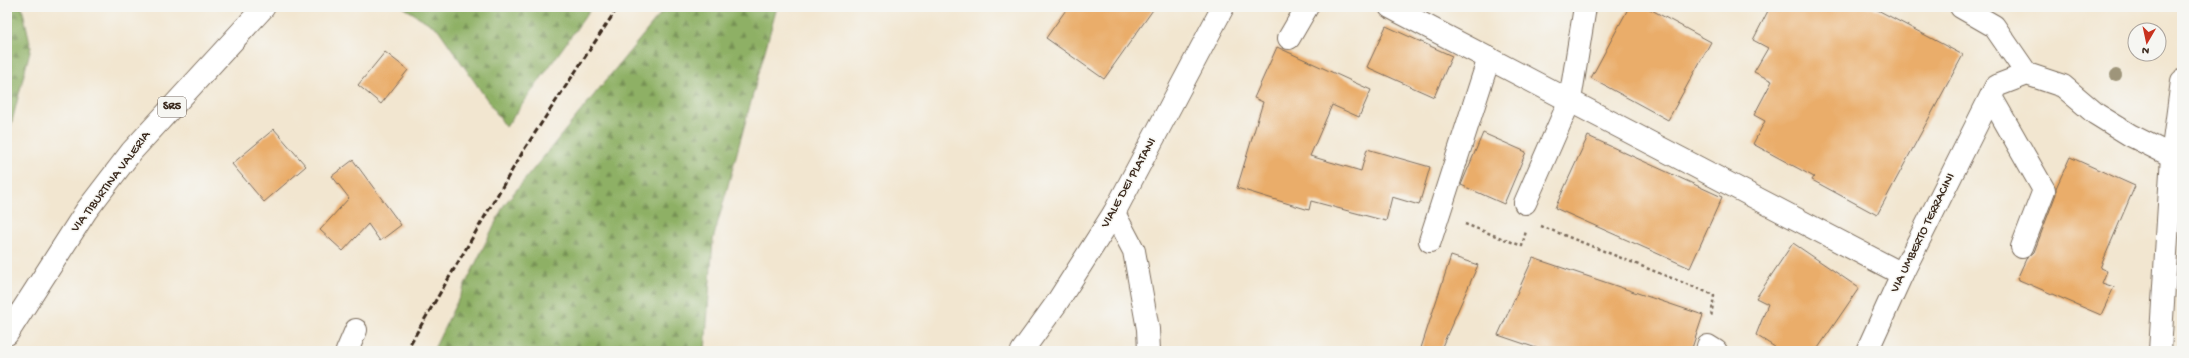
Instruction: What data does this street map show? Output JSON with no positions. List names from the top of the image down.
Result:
{
  "streets": {
    "street": [
      "SR5",
      "VIA TIBURTINA VALERIA",
      "VIALE DEI PLATANI",
      "VIA UMBERTO TERRACINI"
    ]
  },
  "north": "bottom"
}
